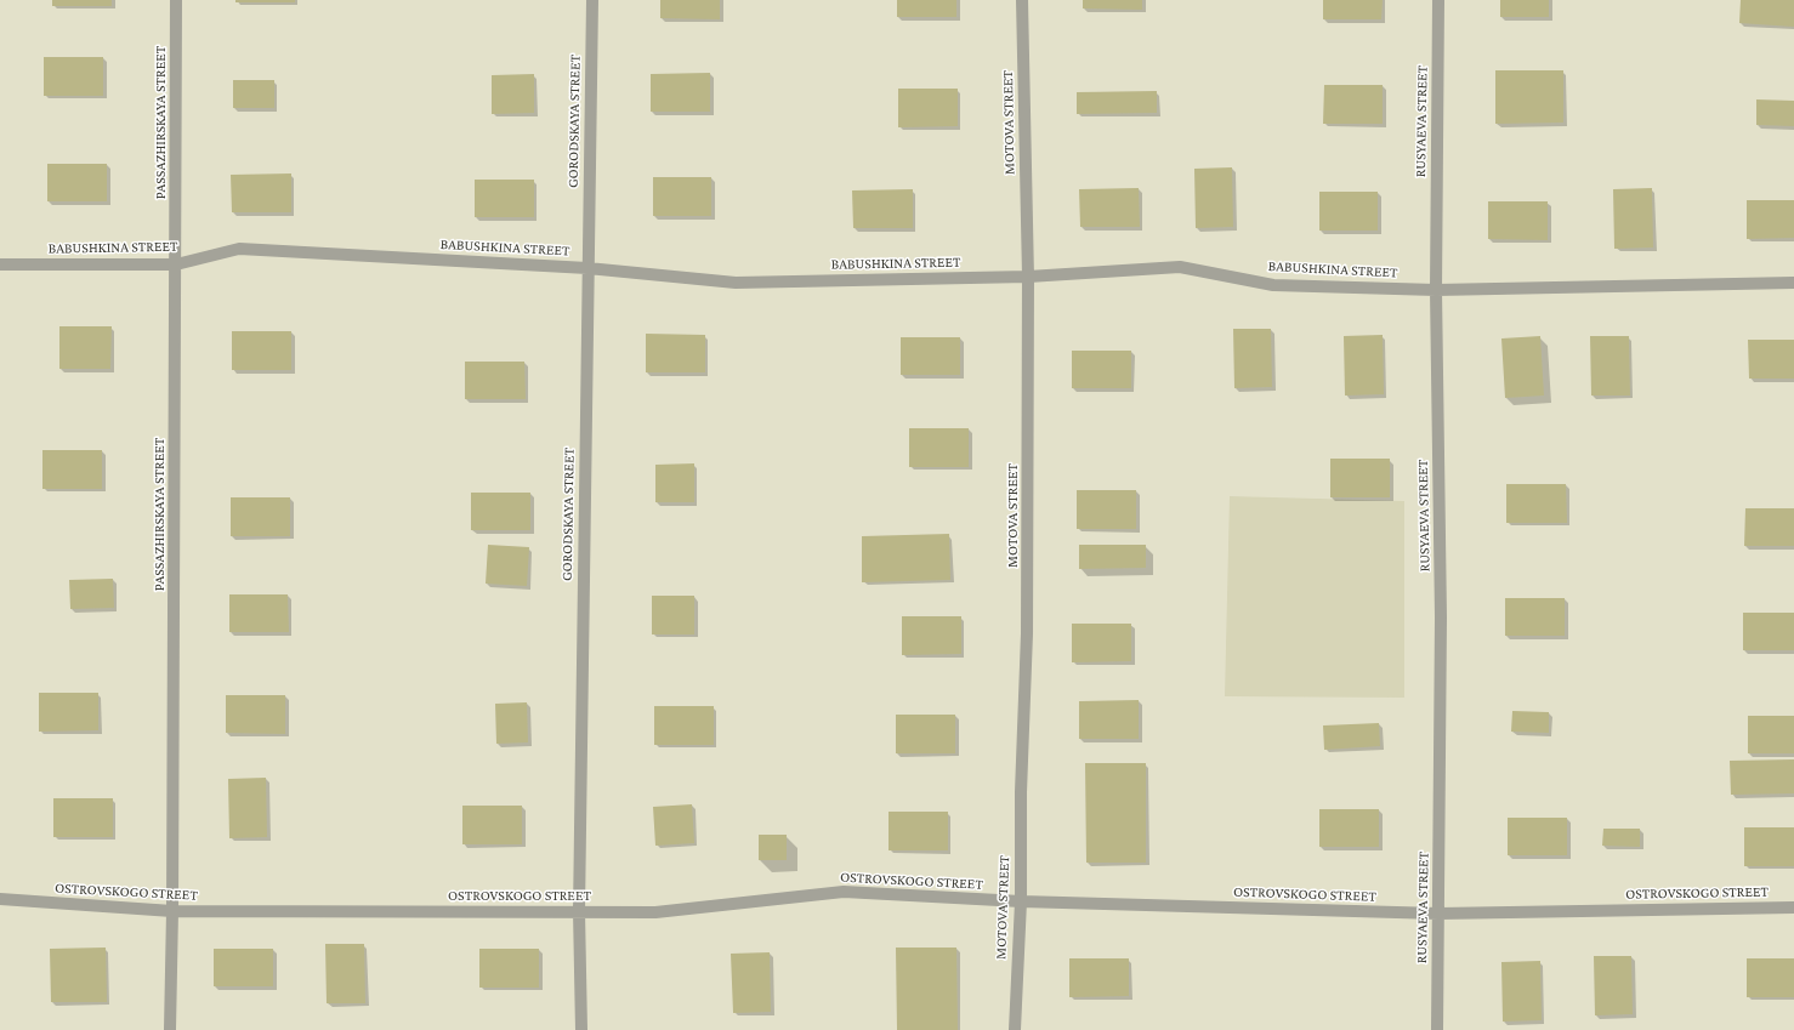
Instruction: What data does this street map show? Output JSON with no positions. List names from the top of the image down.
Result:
{
  "streets": {
    "street": [
      "GORODSKAYA STREET",
      "RUSYAEVA STREET",
      "PASSAZHIRSKAYA STREET",
      "MOTOVA STREET",
      "BABUSHKINA STREET",
      "OSTROVSKOGO STREET"
    ]
  },
  "crossings": [
    ["GORODSKAYA STREET", "BABUSHKINA STREET"],
    ["GORODSKAYA STREET", "OSTROVSKOGO STREET"],
    ["RUSYAEVA STREET", "BABUSHKINA STREET"],
    ["RUSYAEVA STREET", "OSTROVSKOGO STREET"],
    ["PASSAZHIRSKAYA STREET", "BABUSHKINA STREET"],
    ["PASSAZHIRSKAYA STREET", "OSTROVSKOGO STREET"],
    ["MOTOVA STREET", "BABUSHKINA STREET"],
    ["MOTOVA STREET", "OSTROVSKOGO STREET"]
  ]
}
